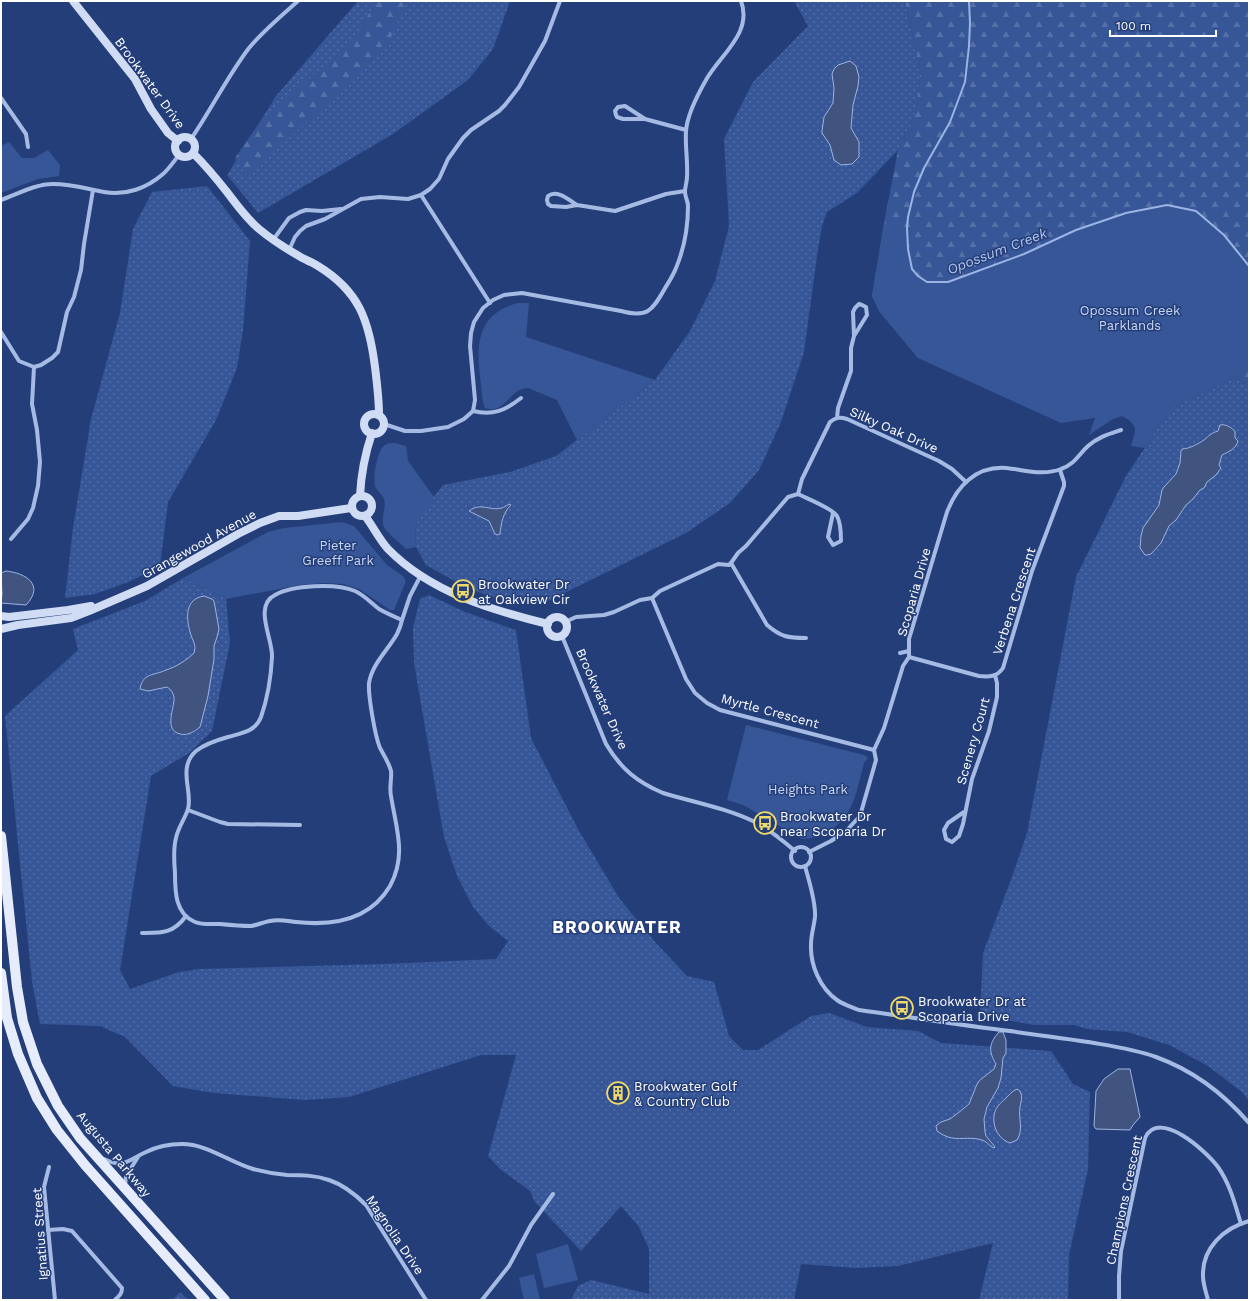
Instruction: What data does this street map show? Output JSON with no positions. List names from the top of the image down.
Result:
{
  "streets": {
    "main road": ["Augusta Parkway"],
    "street": [
      "Brookwater Drive",
      "Silky Oak Drive",
      "Grangewood Avenue",
      "Scoparia Drive",
      "Verbena Crescent",
      "Myrtle Crescent",
      "Scenery Court",
      "Champions Crescent",
      "Ignatius Street",
      "Magnolia Drive"
    ]
  },
  "crossings": [
    ["Brookwater Drive", "Scoparia Drive"],
    ["Silky Oak Drive", "Scoparia Drive"],
    ["Scoparia Drive", "Verbena Crescent"],
    ["Scoparia Drive", "Myrtle Crescent"],
    ["Verbena Crescent", "Scenery Court"],
    ["Augusta Parkway", "Magnolia Drive"]
  ],
  "districts": ["BROOKWATER"],
  "water": ["Opossum Creek"],
  "parks": ["Opossum Creek Parklands", "Pieter Greeff Park", "Heights Park"],
  "places": {
    "bus stop": ["Brookwater Dr at Oakview Cir", "Brookwater Dr near Scoparia Dr", "Brookwater Dr at Scoparia Drive"],
    "building": ["Brookwater Golf & Country Club"]
  },
  "scale_bar": "100 m"
}
